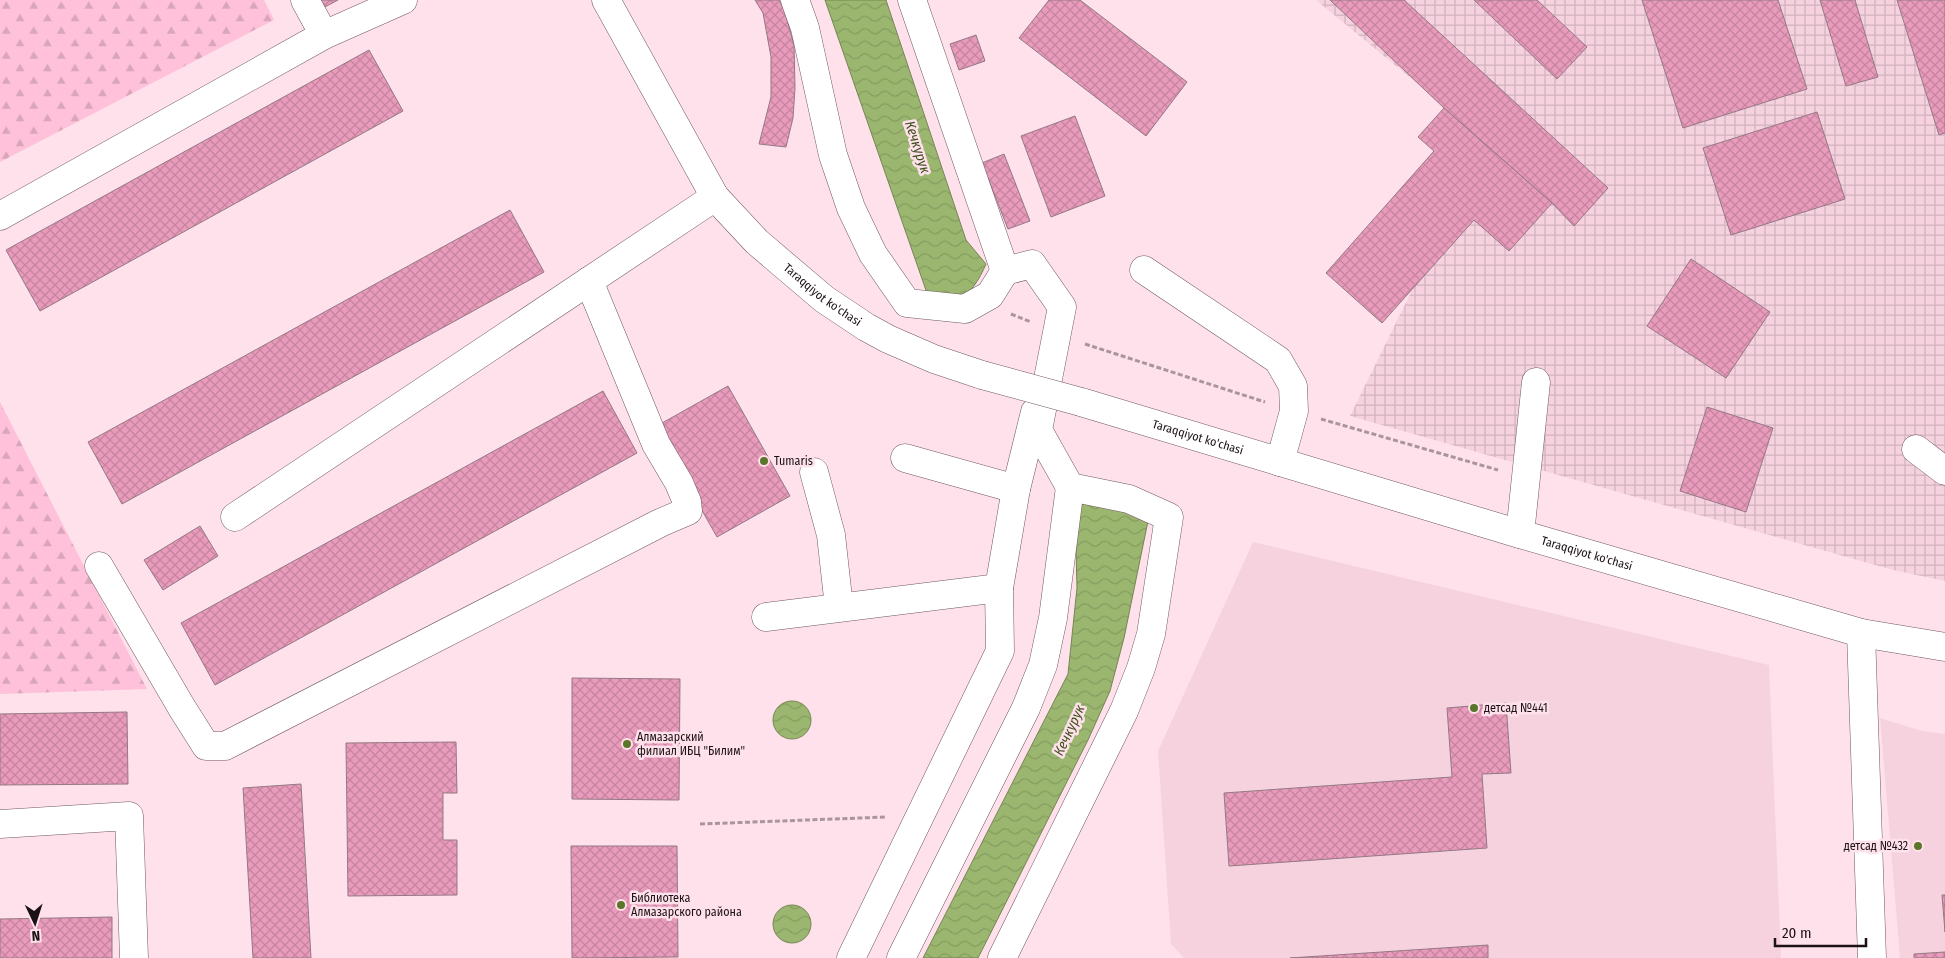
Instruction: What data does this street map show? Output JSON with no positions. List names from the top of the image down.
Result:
{
  "streets": {
    "street": ["Taraqqiyot ko'chasi"]
  },
  "water": ["Кечкурук"],
  "places": [
    "Tumaris",
    "детсад №441",
    "Алмазарский филиал ИБЦ \"Билим\"",
    "детсад №432",
    "Библиотека Алмазарского района"
  ],
  "scale_bar": "20 m",
  "north": "bottom"
}
